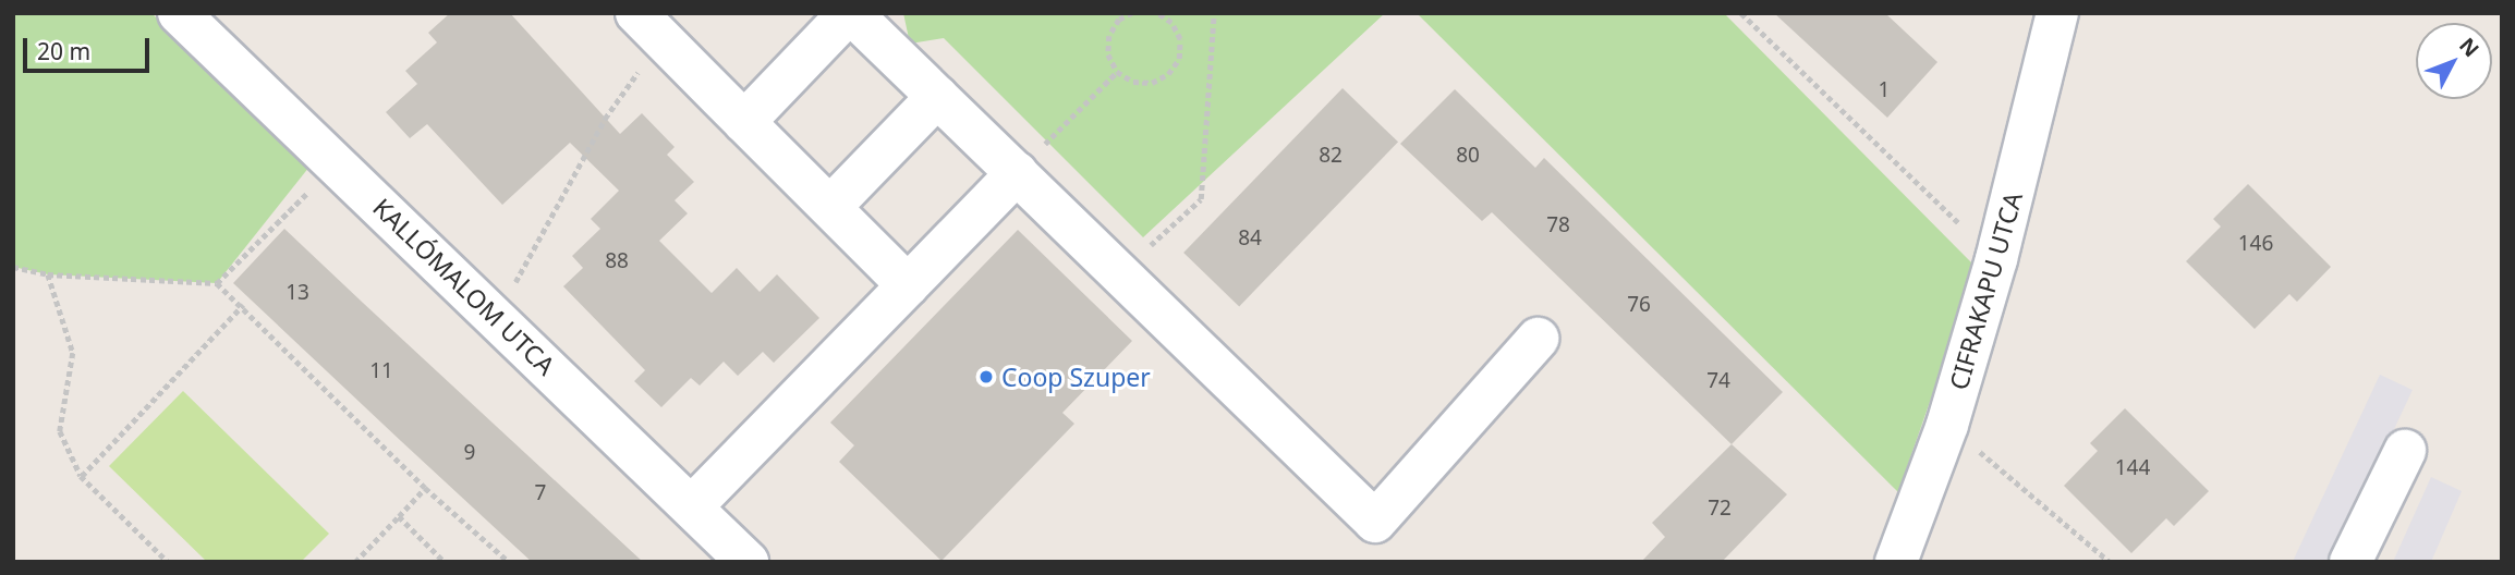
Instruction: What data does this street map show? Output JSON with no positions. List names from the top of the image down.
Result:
{
  "streets": {
    "street": ["KALLÓMALOM UTCA", "CIFRAKAPU UTCA"]
  },
  "places": ["Coop Szuper"],
  "house_numbers": [
    "1",
    "82",
    "80",
    "78",
    "84",
    "146",
    "88",
    "13",
    "76",
    "11",
    "74",
    "9",
    "144",
    "7",
    "72"
  ],
  "scale_bar": "20 m",
  "north": "top right"
}
